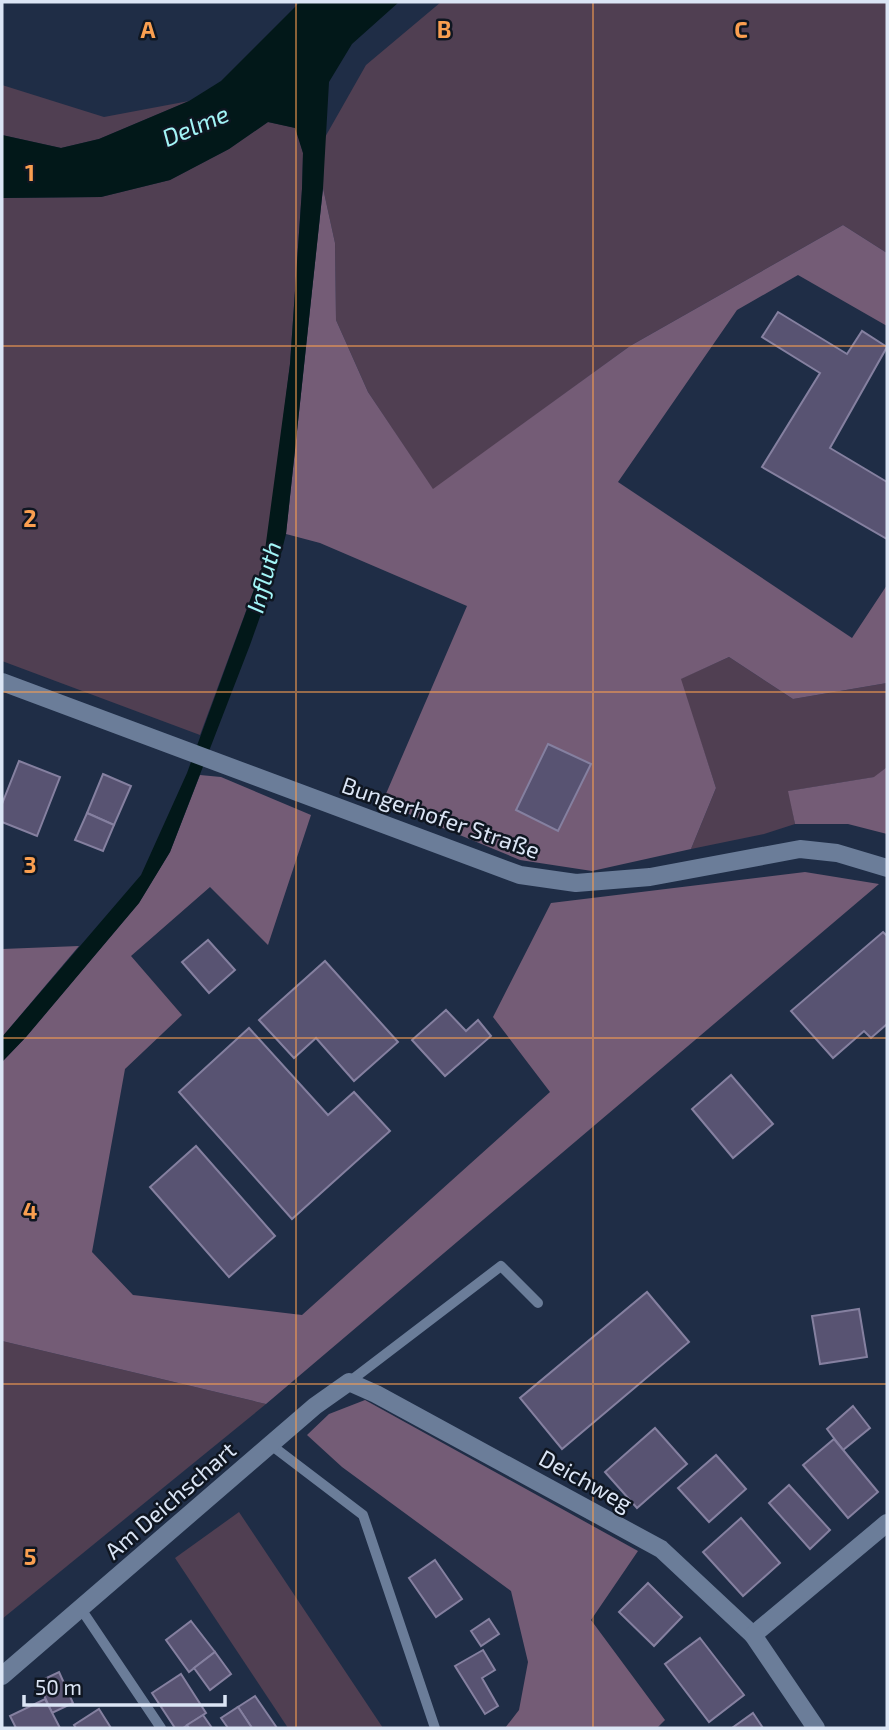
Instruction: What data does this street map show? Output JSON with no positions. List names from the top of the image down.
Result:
{
  "streets": {
    "street": ["Bungerhofer Straße", "Deichweg", "Am Deichschart"]
  },
  "crossings": [
    ["Deichweg", "Am Deichschart"]
  ],
  "water": ["Delme", "Influth"],
  "scale_bar": "50 m",
  "grid": {
    "columns": ["A", "B", "C"],
    "rows": [
      "1",
      "2",
      "3",
      "4",
      "5"
    ]
  }
}
